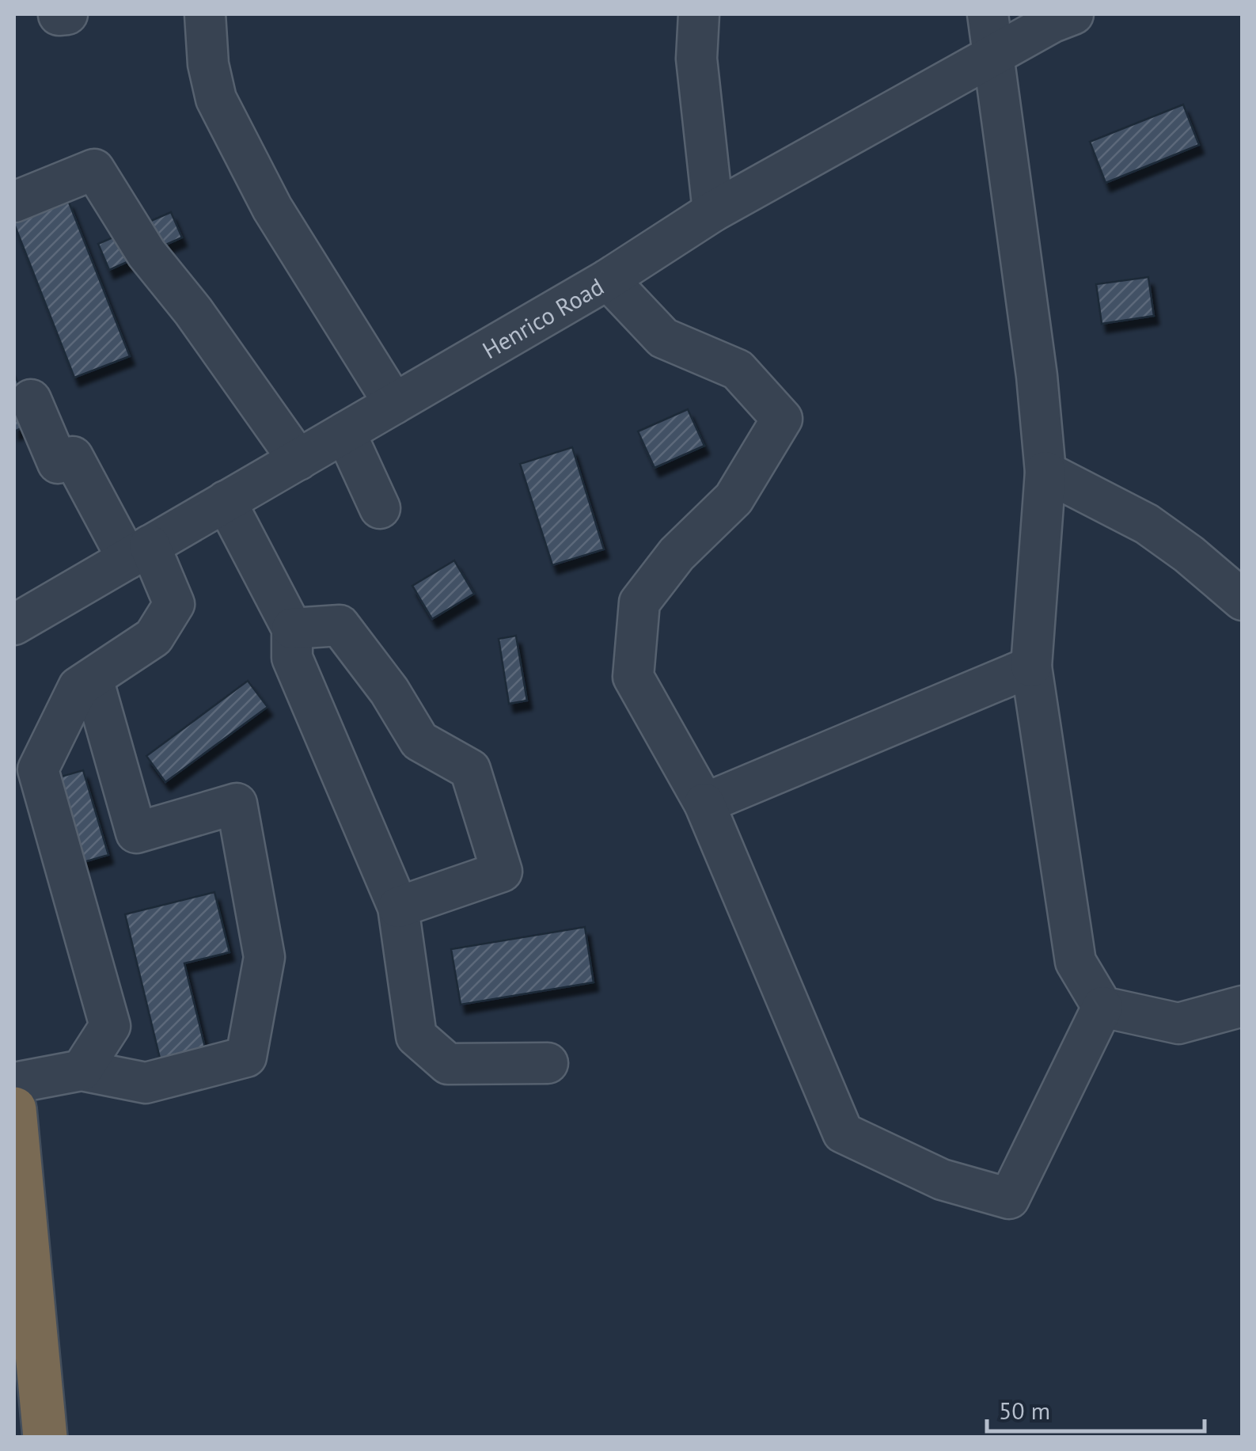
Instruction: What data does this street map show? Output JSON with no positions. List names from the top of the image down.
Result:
{
  "streets": {
    "street": ["Henrico Road"]
  },
  "scale_bar": "50 m"
}
